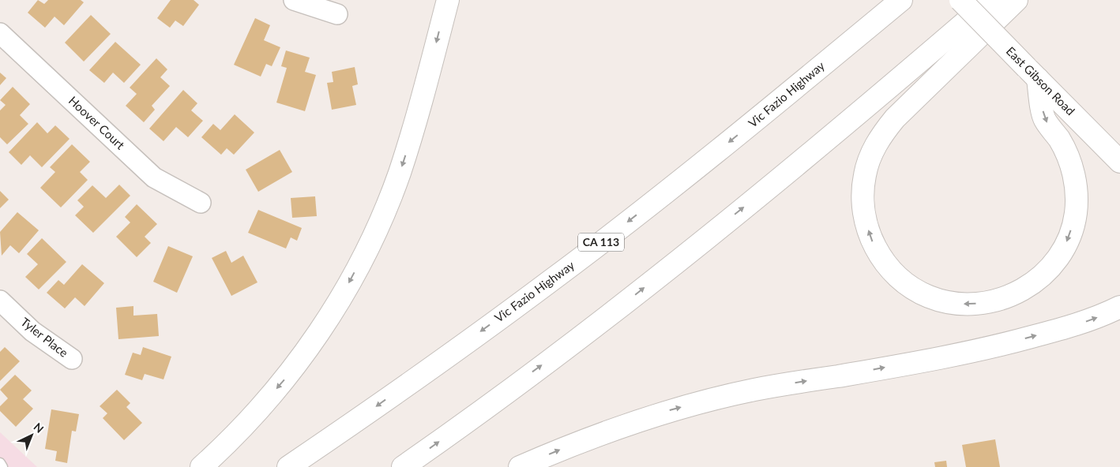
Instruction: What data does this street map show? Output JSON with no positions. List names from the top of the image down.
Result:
{
  "streets": {
    "main road": ["East Gibson Road", "Vic Fazio Highway", "CA 113"],
    "street": ["Hoover Court", "Tyler Place"]
  },
  "north": "top right"
}
